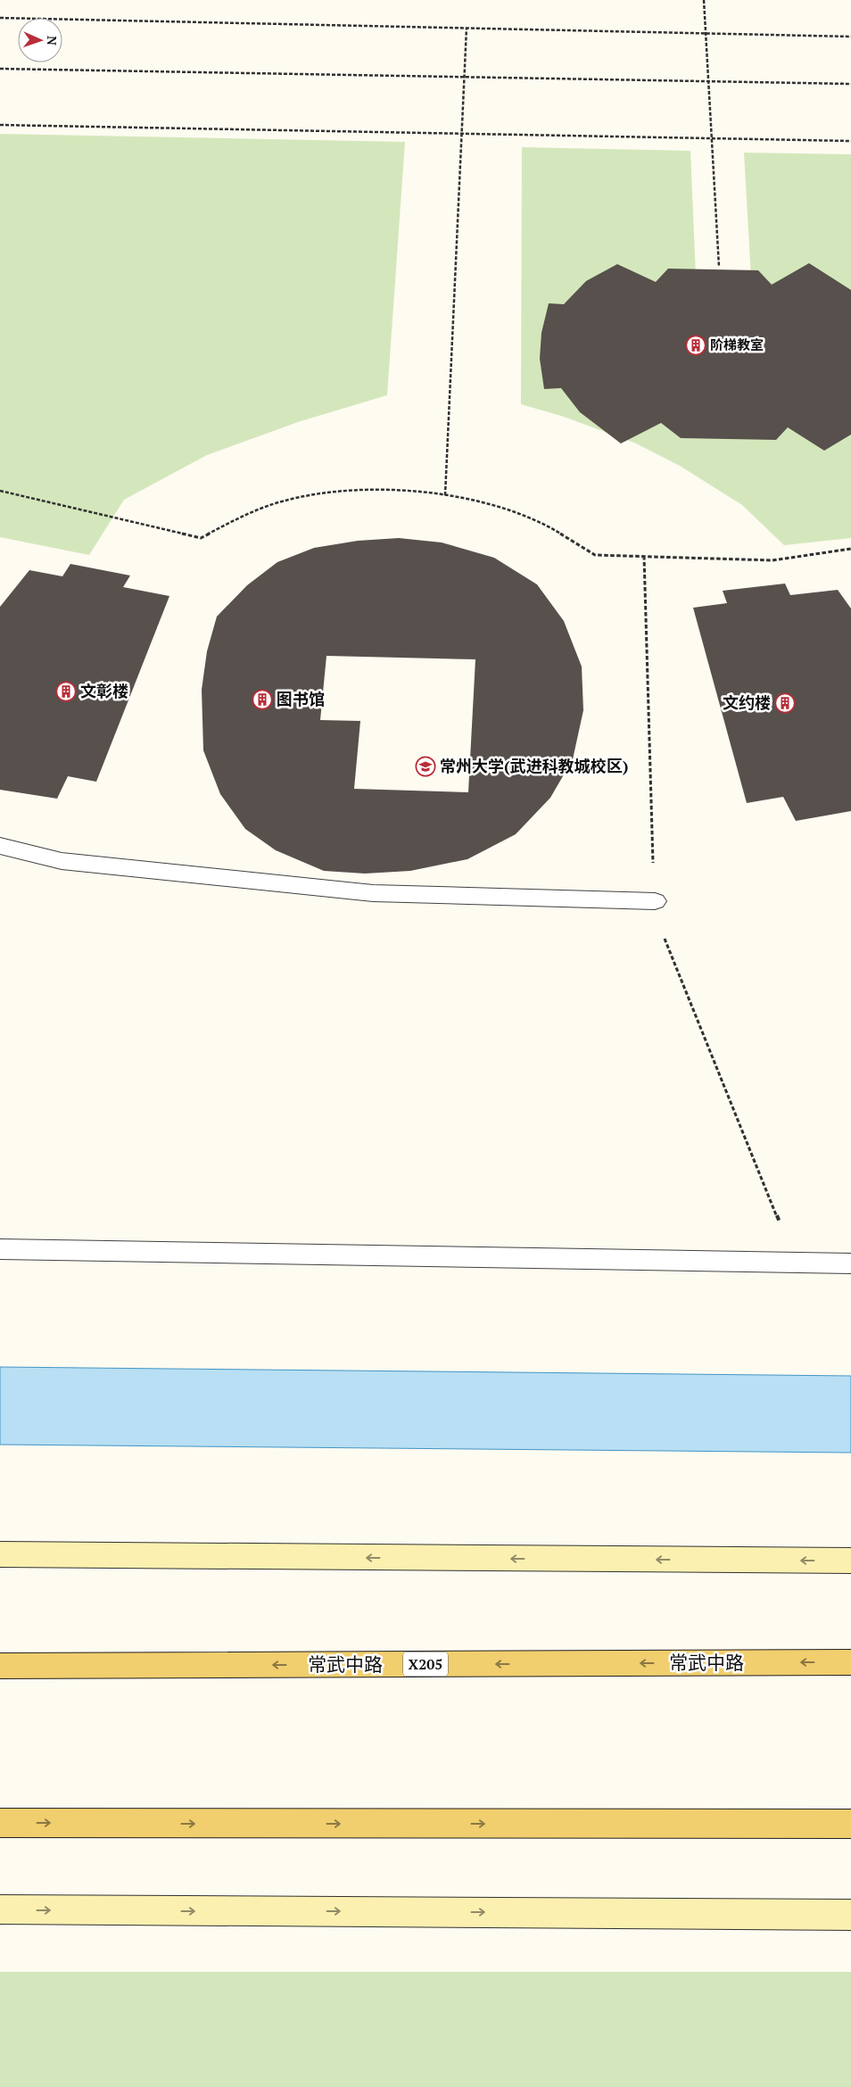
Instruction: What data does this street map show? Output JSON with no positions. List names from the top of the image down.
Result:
{
  "streets": {
    "main road": ["常武中路", "X205"]
  },
  "places": {
    "building": [
      "阶梯教室",
      "文彰楼",
      "图书馆",
      "文约楼"
    ],
    "school or university": ["常州大学(武进科教城校区)"]
  },
  "north": "right"
}
